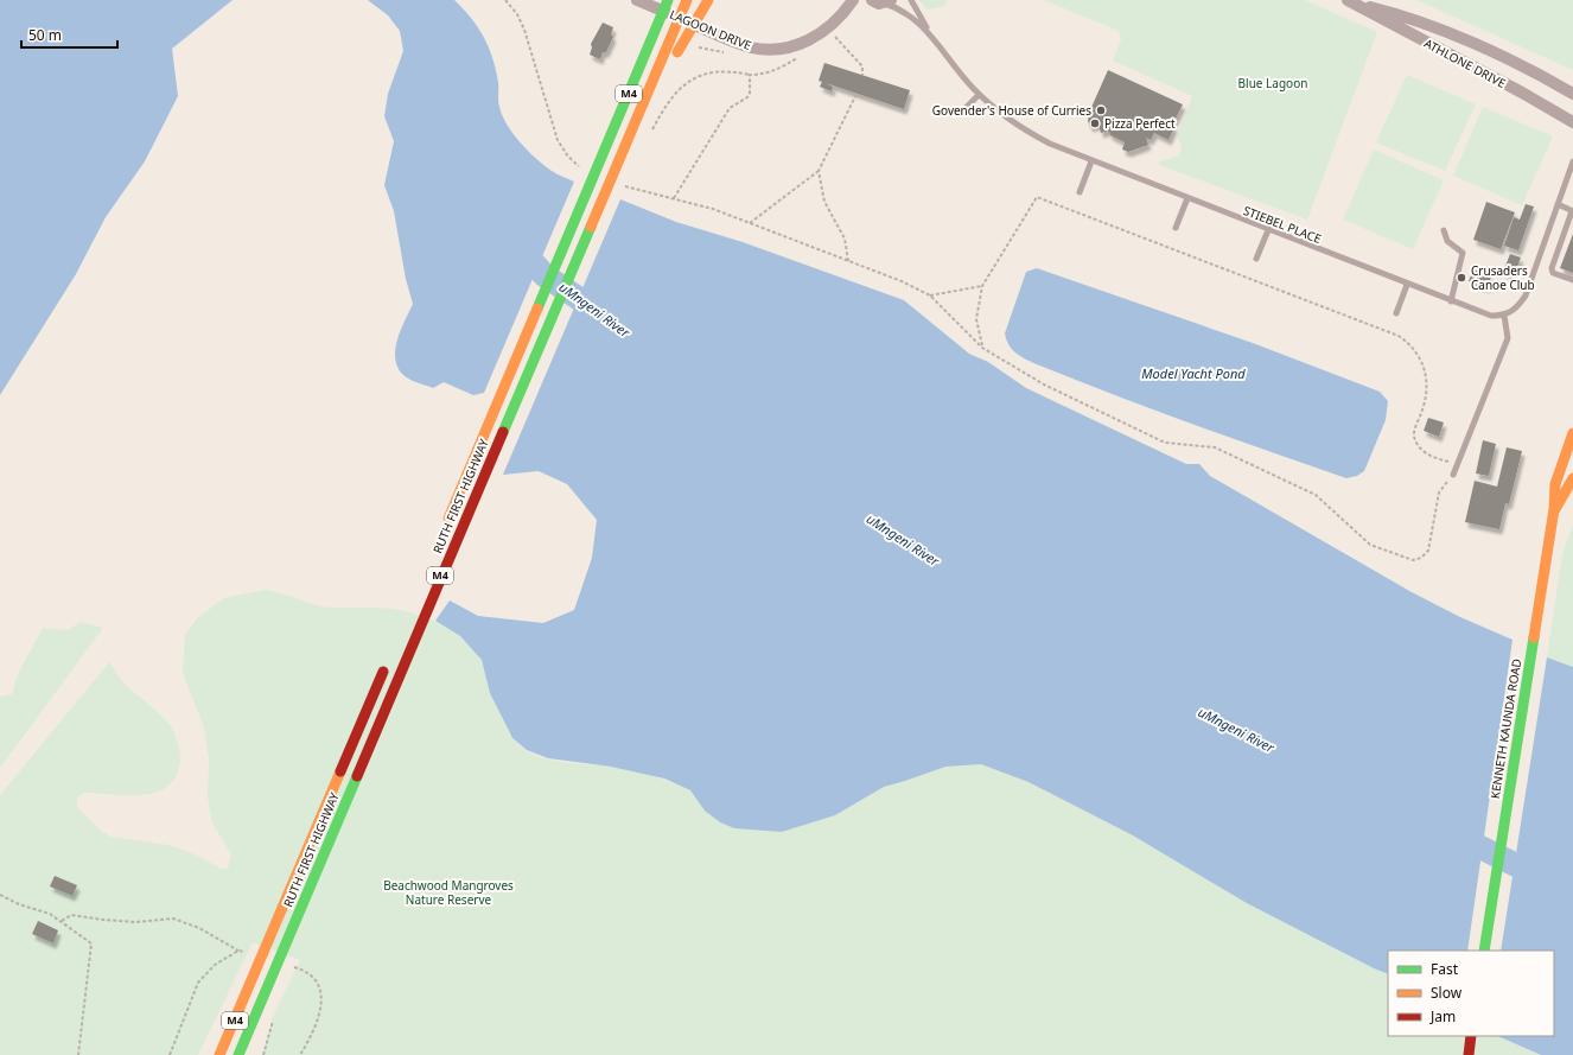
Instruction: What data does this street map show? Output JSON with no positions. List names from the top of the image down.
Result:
{
  "streets": {
    "main road": ["M4", "RUTH FIRST HIGHWAY", "KENNETH KAUNDA ROAD"],
    "street": ["LAGOON DRIVE", "ATHLONE DRIVE"],
    "lane": ["STIEBEL PLACE"]
  },
  "water": ["uMngeni River", "Model Yacht Pond"],
  "parks": ["Blue Lagoon", "Beachwood Mangroves Nature Reserve"],
  "places": ["Govender's House of Curries", "Pizza Perfect", "Crusaders Canoe Club"],
  "legend": ["Fast", "Slow", "Jam"],
  "scale_bar": "50 m"
}
